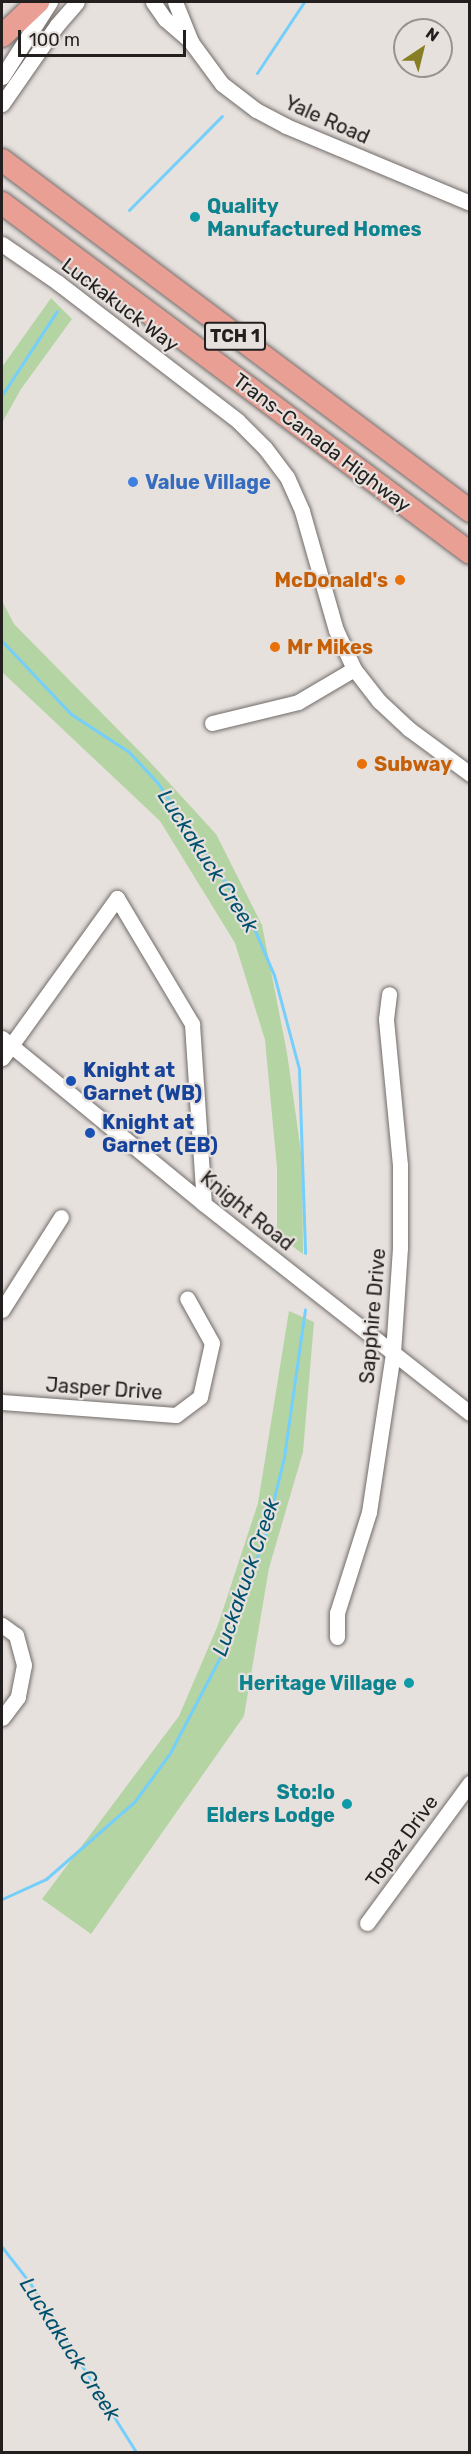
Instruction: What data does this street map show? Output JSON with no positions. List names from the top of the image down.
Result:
{
  "streets": {
    "highway": ["TCH 1", "Trans-Canada Highway"],
    "street": [
      "Yale Road",
      "Luckakuck Way",
      "Knight Road",
      "Sapphire Drive",
      "Jasper Drive",
      "Topaz Drive"
    ]
  },
  "crossings": [
    ["Knight Road", "Sapphire Drive"]
  ],
  "water": ["Luckakuck Creek"],
  "places": [
    "Quality Manufactured Homes",
    "Value Village",
    "McDonald's",
    "Mr Mikes",
    "Subway",
    "Knight at Garnet (WB)",
    "Knight at Garnet (EB)",
    "Heritage Village",
    "Sto:lo Elders Lodge"
  ],
  "scale_bar": "100 m",
  "north": "top right"
}
